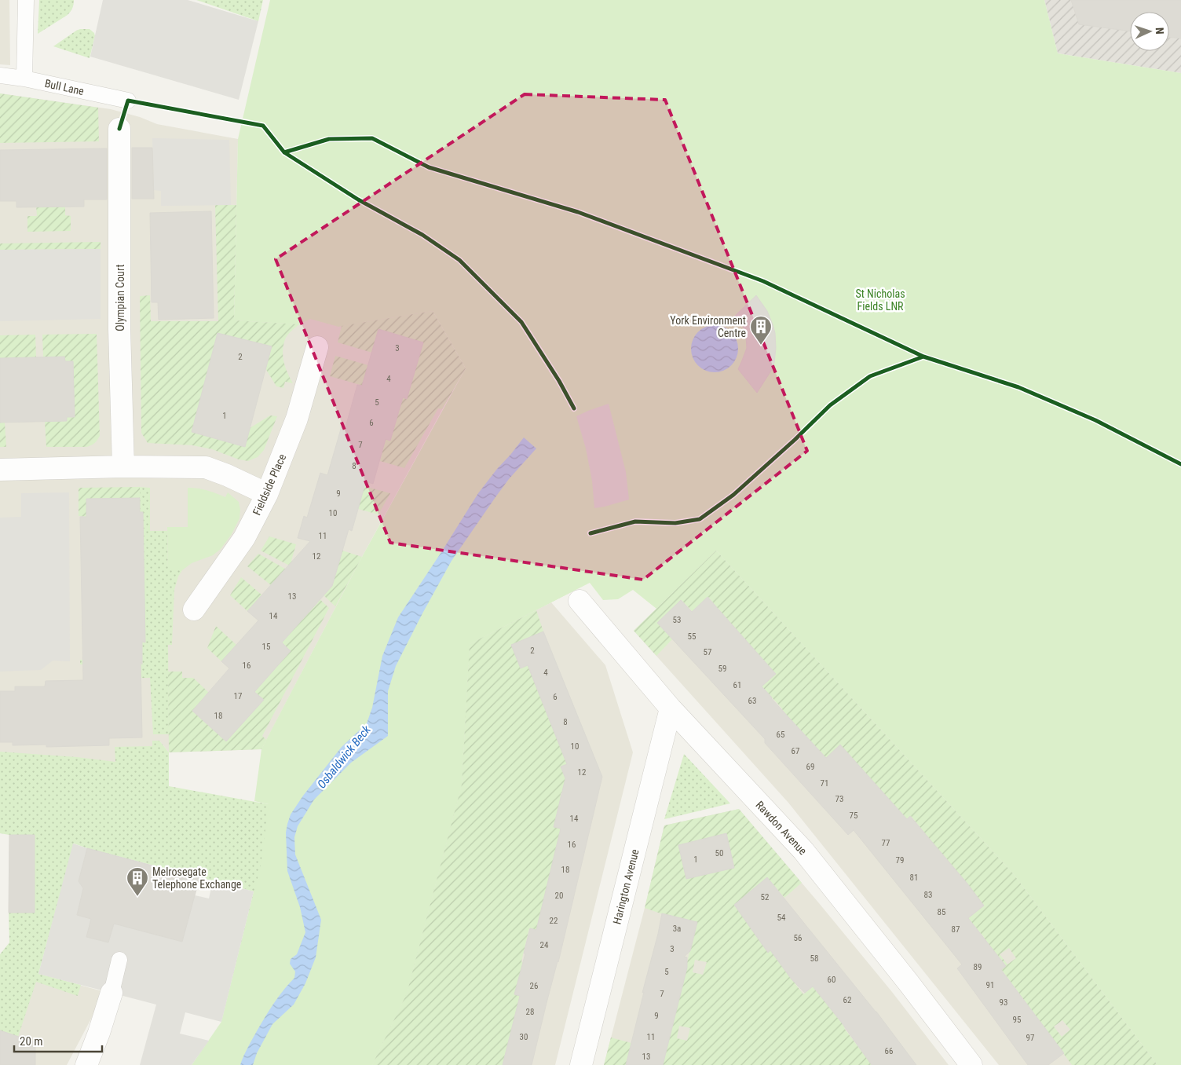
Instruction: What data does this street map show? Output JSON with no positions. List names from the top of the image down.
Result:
{
  "streets": {
    "street": [
      "Olympian Court",
      "Fieldside Place",
      "Rawdon Avenue",
      "Harington Avenue"
    ],
    "lane": ["Bull Lane"]
  },
  "crossings": [
    ["Rawdon Avenue", "Harington Avenue"]
  ],
  "water": ["Osbaldwick Beck"],
  "parks": ["St Nicholas Fields LNR"],
  "places": {
    "building": ["York Environment Centre", "Melrosegate Telephone Exchange"]
  },
  "house_numbers": [
    "3",
    "2",
    "4",
    "5",
    "1",
    "6",
    "7",
    "8",
    "9",
    "10",
    "11",
    "12",
    "13",
    "14",
    "53",
    "55",
    "15",
    "2",
    "57",
    "16",
    "59",
    "4",
    "61",
    "17",
    "6",
    "63",
    "18",
    "8",
    "65",
    "10",
    "67",
    "69",
    "12",
    "71",
    "73",
    "75",
    "14",
    "77",
    "16",
    "50",
    "1",
    "79",
    "18",
    "81",
    "83",
    "20",
    "52",
    "85",
    "54",
    "22",
    "3a",
    "87",
    "56",
    "24",
    "3",
    "58",
    "89",
    "5",
    "60",
    "91",
    "26",
    "7",
    "62",
    "93",
    "28",
    "9",
    "95",
    "30",
    "11",
    "97",
    "66",
    "13"
  ],
  "scale_bar": "20 m",
  "north": "right"
}
